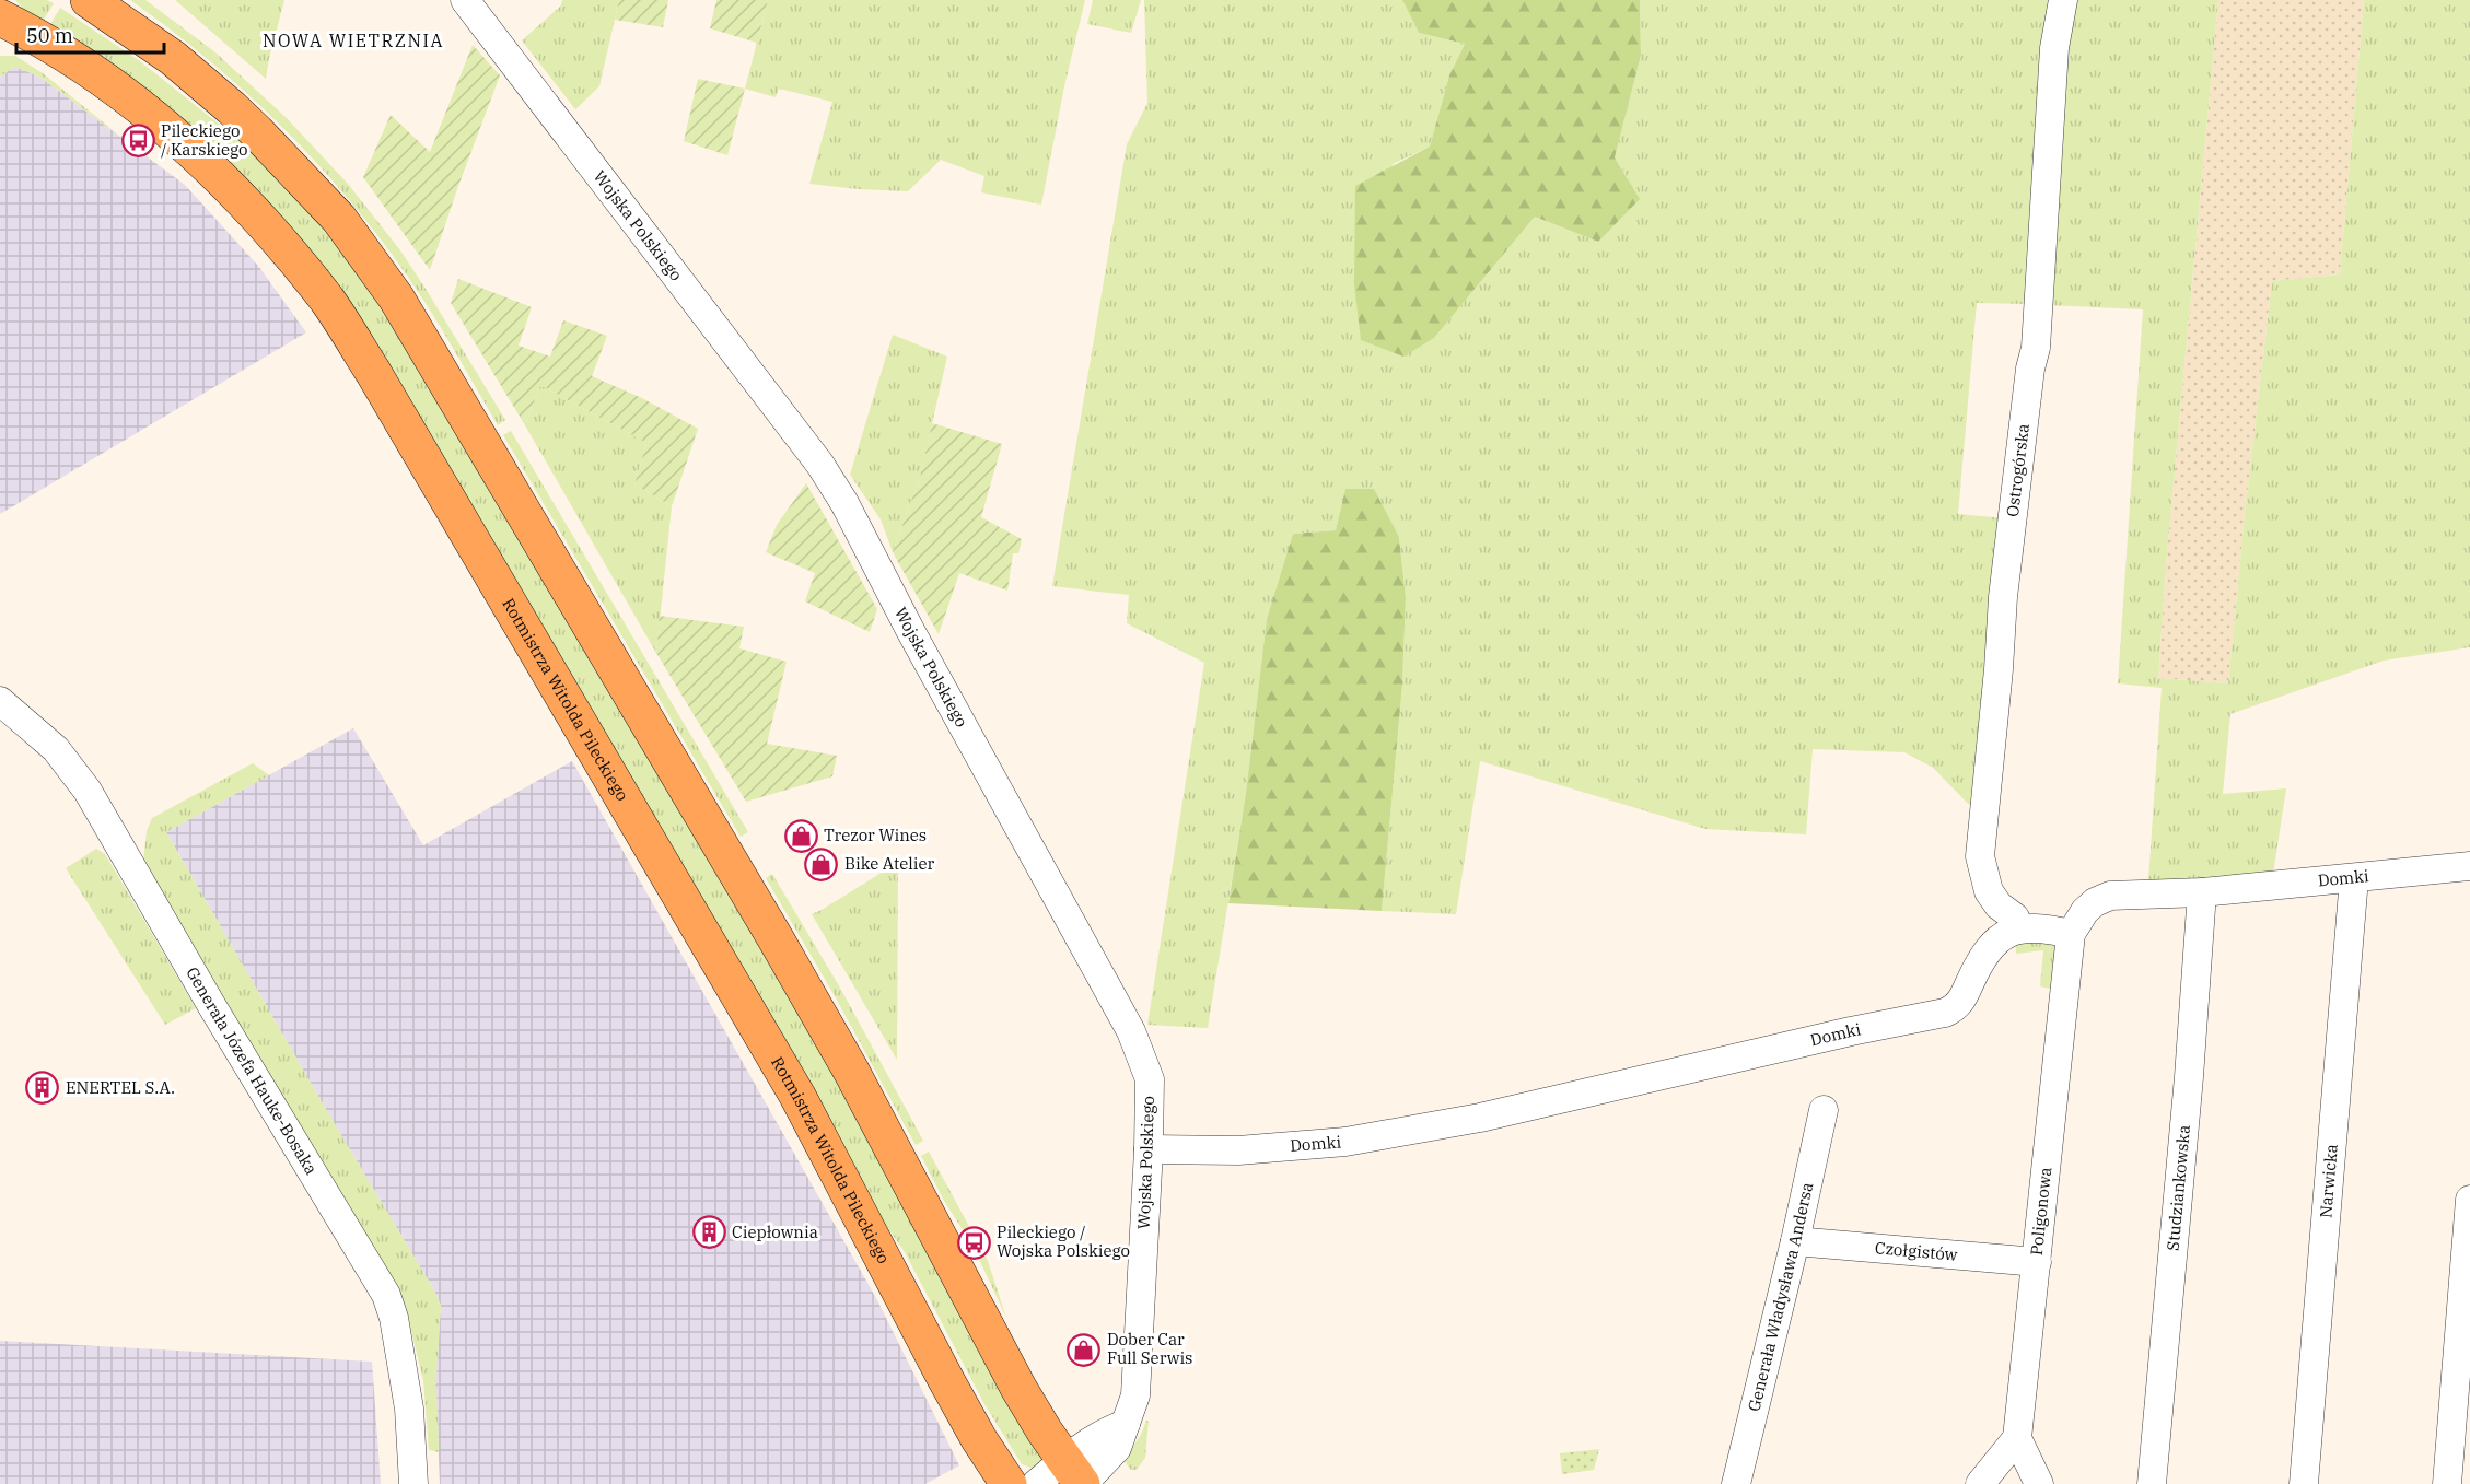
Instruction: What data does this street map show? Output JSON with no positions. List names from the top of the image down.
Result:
{
  "streets": {
    "main road": ["Rotmistrza Witolda Pileckiego"],
    "street": [
      "Wojska Polskiego",
      "Ostrogórska",
      "Domki",
      "Generała Józefa Hauke-Bosaka",
      "Narwicka",
      "Studziankowska",
      "Poligonowa",
      "Czołgistów",
      "Generała Władysława Andersa"
    ]
  },
  "crossings": [
    ["Wojska Polskiego", "Domki"],
    ["Ostrogórska", "Domki"],
    ["Domki", "Narwicka"],
    ["Domki", "Studziankowska"],
    ["Domki", "Poligonowa"],
    ["Poligonowa", "Czołgistów"],
    ["Czołgistów", "Generała Władysława Andersa"]
  ],
  "districts": ["NOWA WIETRZNIA"],
  "places": {
    "bus stop": ["Pileckiego / Karskiego", "Pileckiego / Wojska Polskiego"],
    "shop": ["Trezor Wines", "Bike Atelier", "Dober Car Full Serwis"],
    "building": ["ENERTEL S.A.", "Ciepłownia"]
  },
  "scale_bar": "50 m"
}
